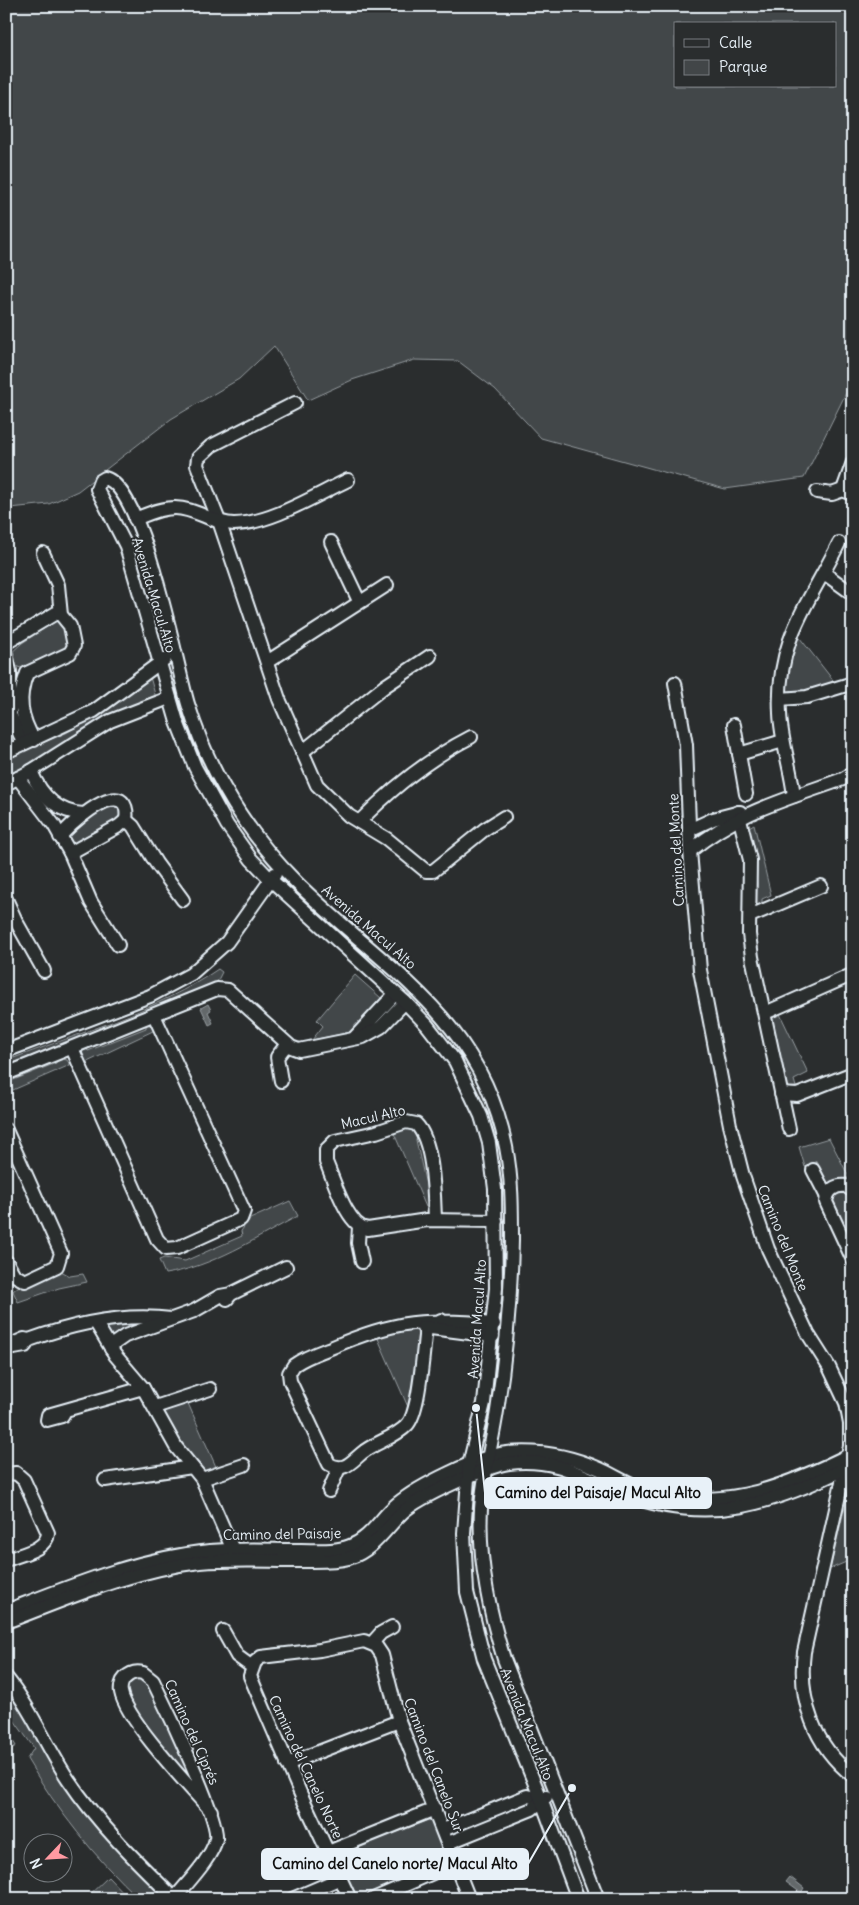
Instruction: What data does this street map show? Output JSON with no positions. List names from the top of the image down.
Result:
{
  "streets": {
    "street": [
      "Avenida Macul Alto",
      "Camino del Monte",
      "Macul Alto",
      "Camino del Paisaje",
      "Camino del Ciprés",
      "Camino del Canelo Sur",
      "Camino del Canelo Norte"
    ]
  },
  "crossings": [
    ["Avenida Macul Alto", "Camino del Paisaje"],
    ["Camino del Monte", "Camino del Paisaje"]
  ],
  "places": ["Camino del Paisaje/ Macul Alto", "Camino del Canelo norte/ Macul Alto"],
  "legend": ["Calle", "Parque"],
  "north": "bottom left"
}
